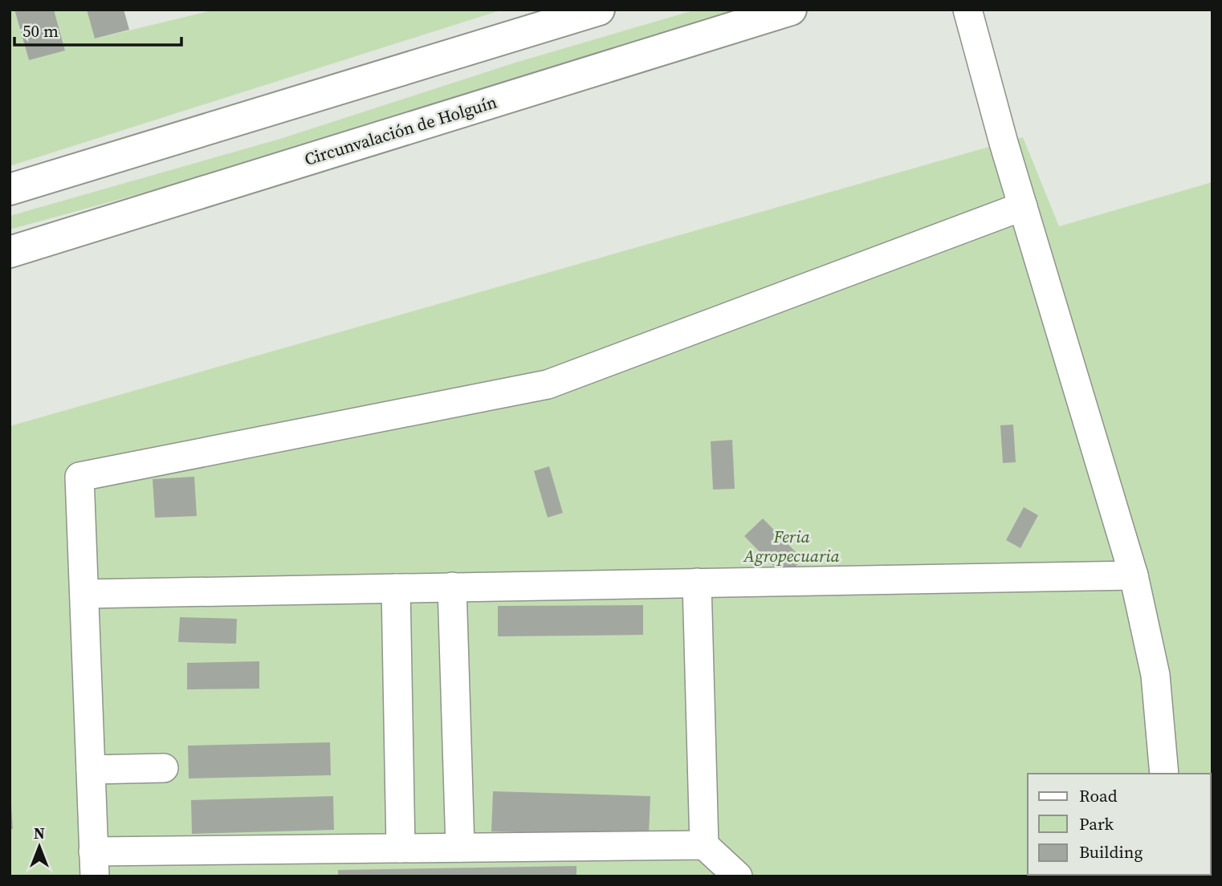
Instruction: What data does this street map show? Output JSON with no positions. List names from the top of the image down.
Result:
{
  "streets": {
    "highway": ["Circunvalación de Holguín"]
  },
  "parks": ["Feria Agropecuaria"],
  "legend": ["Road", "Park", "Building"],
  "scale_bar": "50 m",
  "north": "top"
}
